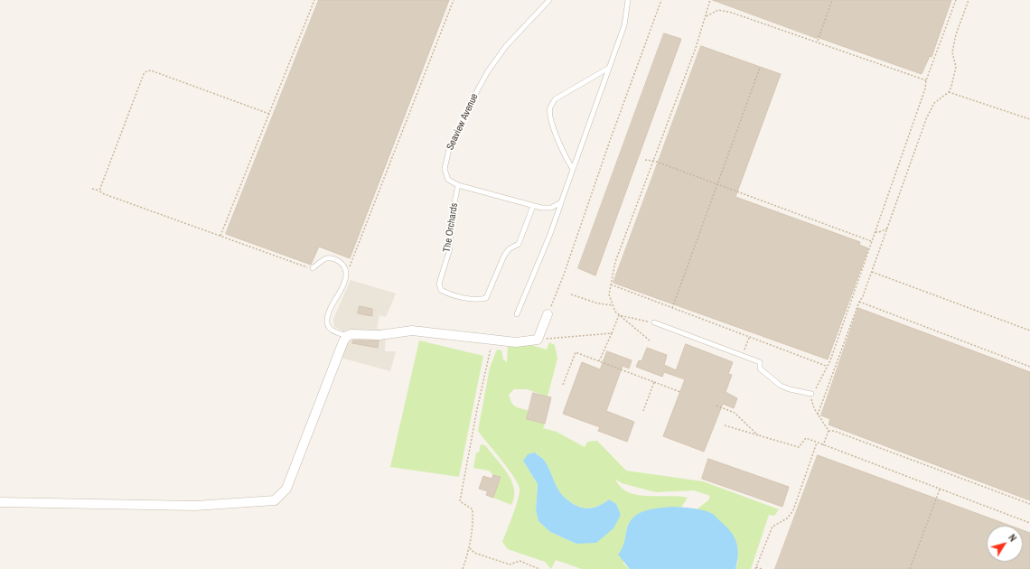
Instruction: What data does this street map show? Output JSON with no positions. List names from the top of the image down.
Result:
{
  "streets": {
    "lane": ["Seaview Avenue", "The Orchards"]
  },
  "crossings": [
    ["Seaview Avenue", "The Orchards"]
  ],
  "north": "top right"
}
